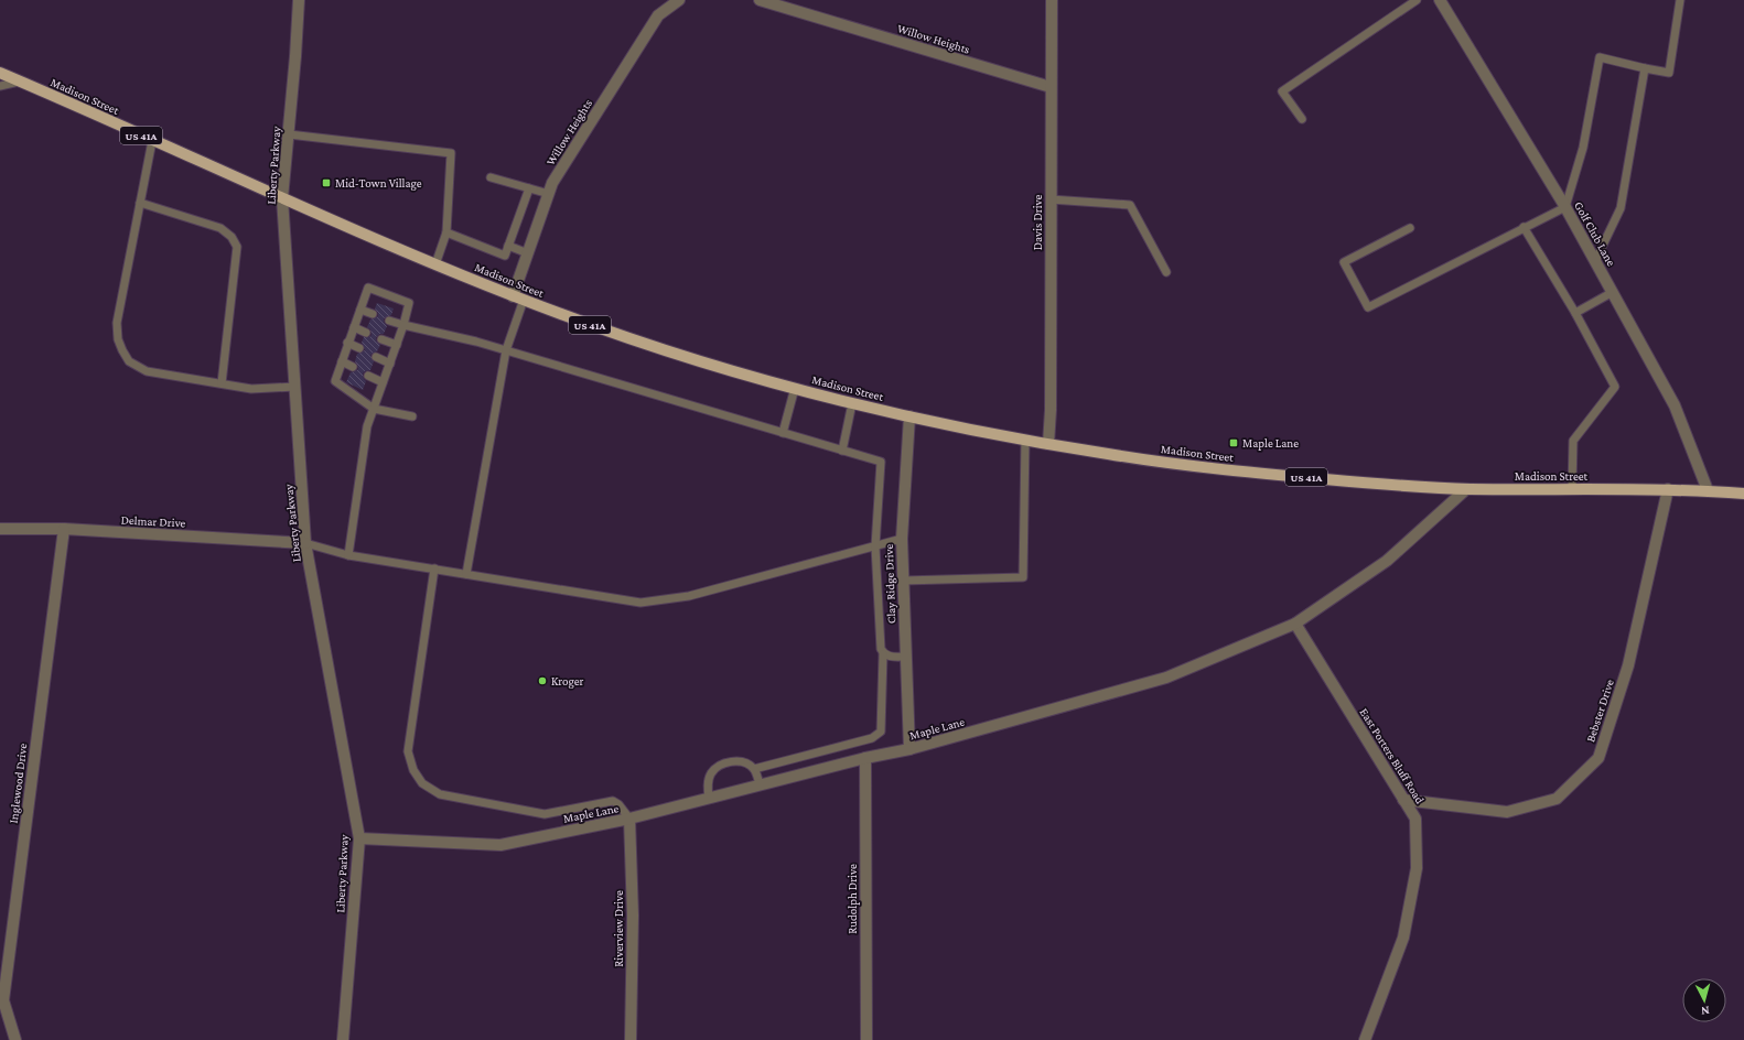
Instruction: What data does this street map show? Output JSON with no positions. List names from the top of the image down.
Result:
{
  "streets": {
    "main road": ["Madison Street", "US 41A"],
    "street": [
      "Willow Heights",
      "Liberty Parkway",
      "Davis Drive",
      "Golf Club Lane",
      "Delmar Drive",
      "Clay Ridge Drive",
      "Bebster Drive",
      "Maple Lane",
      "East Porters Bluff Road",
      "Inglewood Drive",
      "Rudolph Drive",
      "Riverview Drive"
    ]
  },
  "crossings": [
    ["Willow Heights", "Madison Street"],
    ["Willow Heights", "Davis Drive"],
    ["Madison Street", "Liberty Parkway"],
    ["Madison Street", "Davis Drive"],
    ["Madison Street", "Golf Club Lane"],
    ["Madison Street", "Clay Ridge Drive"],
    ["Madison Street", "Bebster Drive"],
    ["Madison Street", "Maple Lane"],
    ["Liberty Parkway", "Delmar Drive"],
    ["Liberty Parkway", "Maple Lane"],
    ["Delmar Drive", "Inglewood Drive"],
    ["Clay Ridge Drive", "Maple Lane"],
    ["Bebster Drive", "East Porters Bluff Road"],
    ["Maple Lane", "East Porters Bluff Road"],
    ["Maple Lane", "Rudolph Drive"],
    ["Maple Lane", "Riverview Drive"]
  ],
  "places": {
    "transit": ["Mid-Town Village", "Maple Lane"],
    "other": ["Kroger"]
  },
  "north": "bottom"
}
